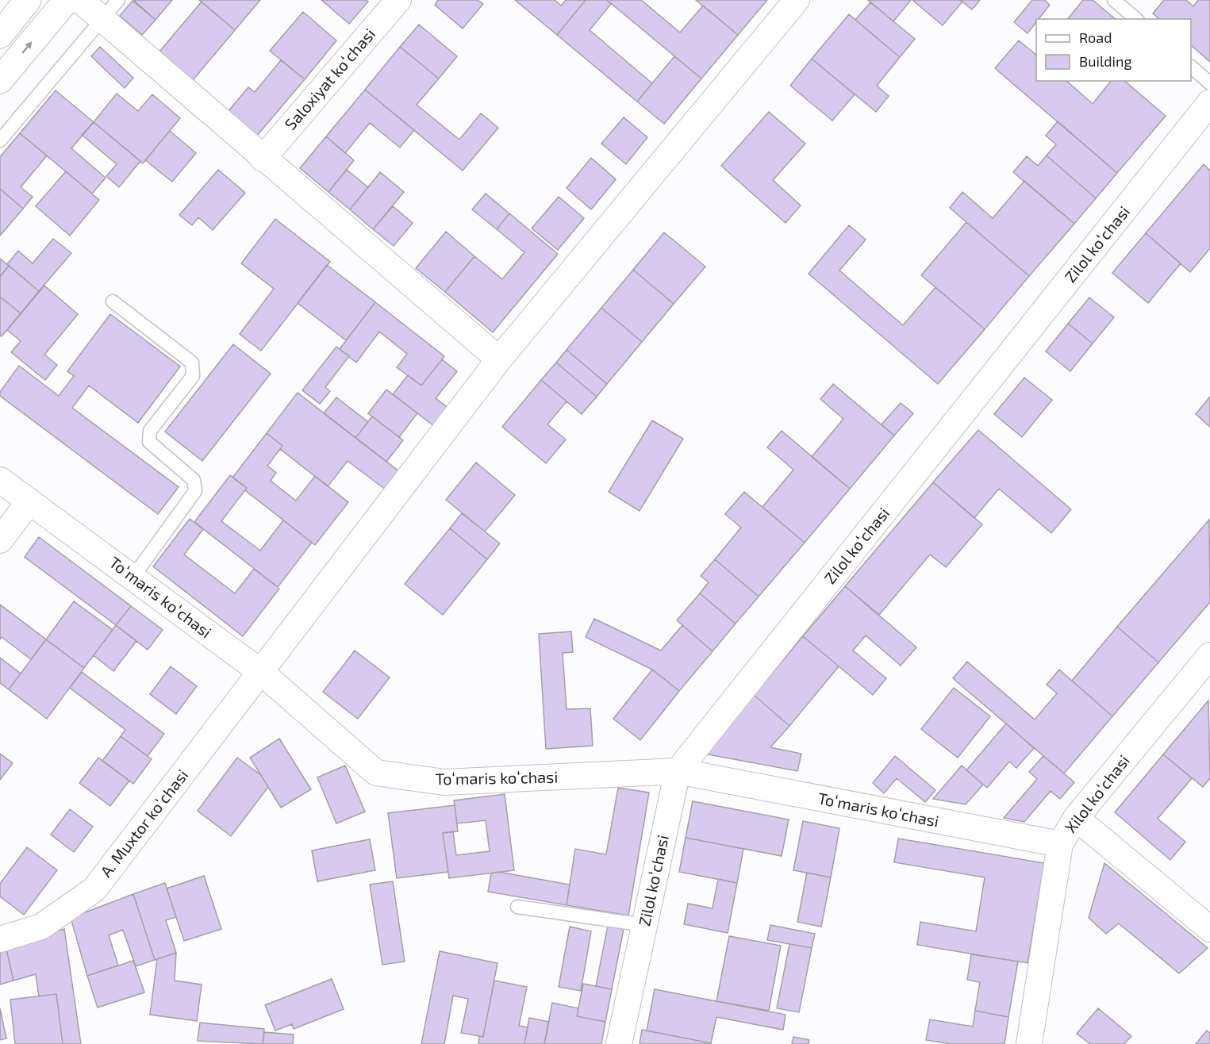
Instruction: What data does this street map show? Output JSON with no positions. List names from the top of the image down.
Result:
{
  "streets": {
    "street": [
      "Saloxiyat koʻchasi",
      "Zilol koʻchasi",
      "Toʻmaris koʻchasi",
      "Xilol koʻchasi",
      "A. Muxtor koʻchasi"
    ]
  },
  "crossings": [
    ["Zilol koʻchasi", "Toʻmaris koʻchasi"],
    ["Toʻmaris koʻchasi", "Xilol koʻchasi"],
    ["Toʻmaris koʻchasi", "A. Muxtor koʻchasi"]
  ],
  "legend": ["Road", "Building"]
}
